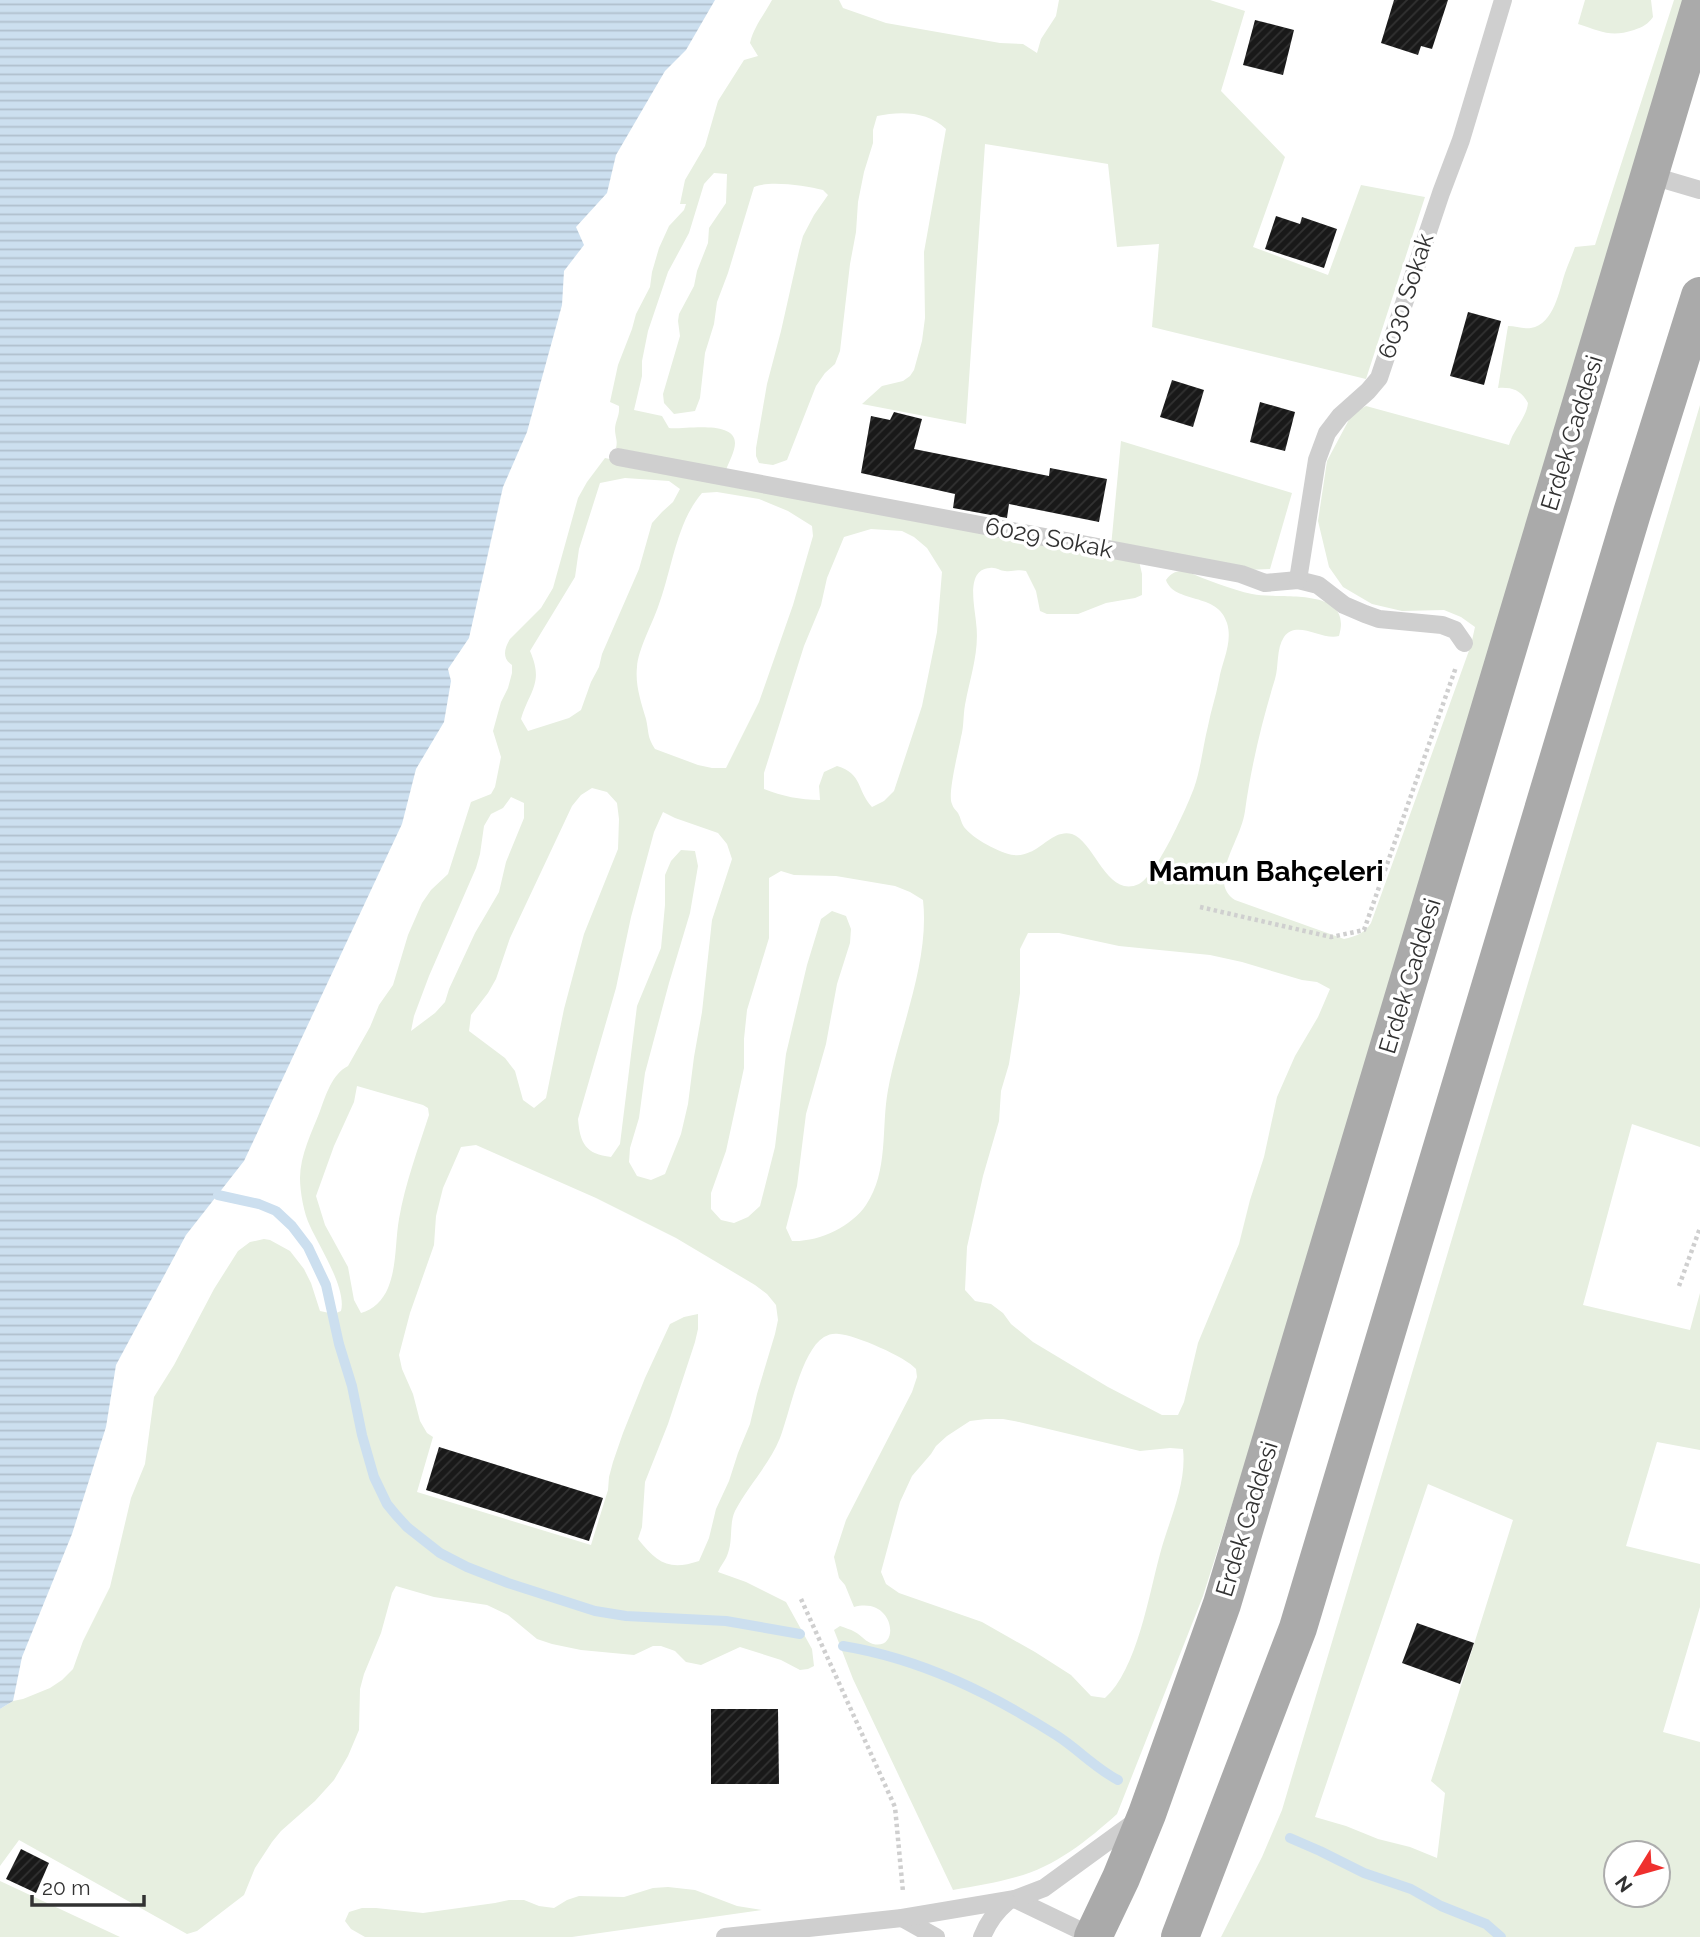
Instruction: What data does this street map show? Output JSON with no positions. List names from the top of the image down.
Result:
{
  "streets": {
    "main road": ["Erdek Caddesi"],
    "lane": ["6030 Sokak", "6029 Sokak"]
  },
  "crossings": [
    ["6030 Sokak", "6029 Sokak"]
  ],
  "districts": ["Mamun Bahçeleri"],
  "scale_bar": "20 m",
  "north": "bottom left"
}
